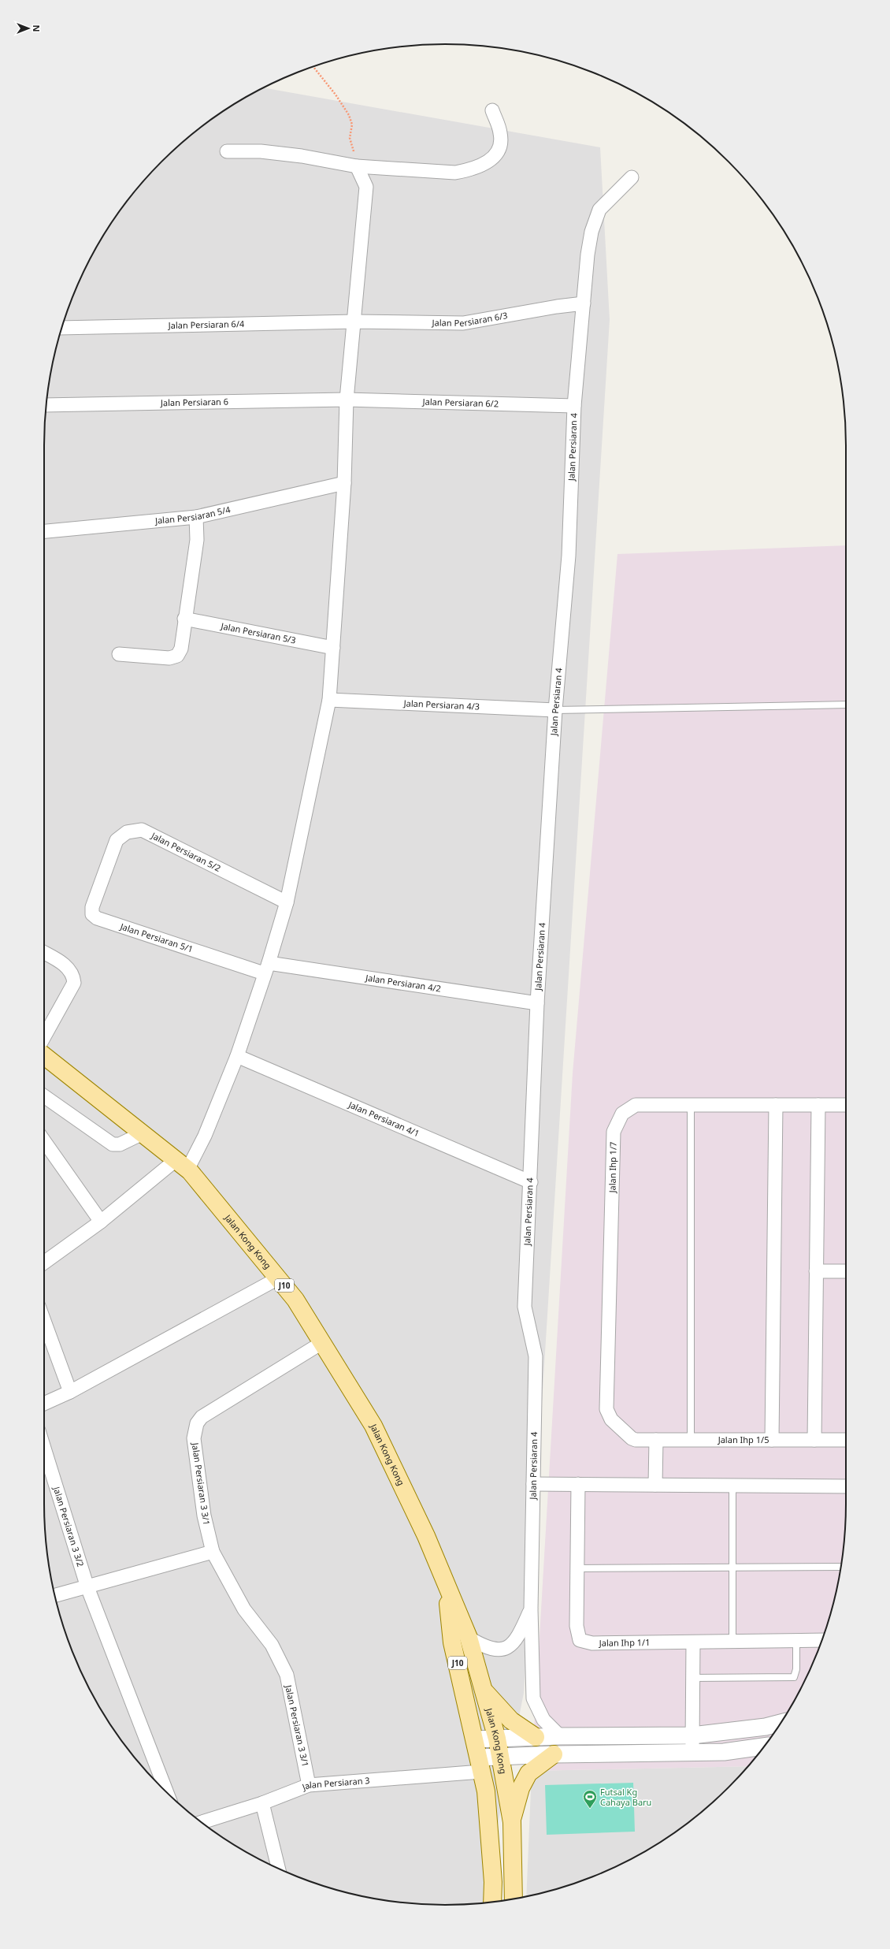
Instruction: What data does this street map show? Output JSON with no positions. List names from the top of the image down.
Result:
{
  "streets": {
    "main road": ["Jalan Kong Kong", "J10"],
    "street": [
      "Jalan Persiaran 6/3",
      "Jalan Persiaran 6/4",
      "Jalan Persiaran 6",
      "Jalan Persiaran 6/2",
      "Jalan Persiaran 4",
      "Jalan Persiaran 5/4",
      "Jalan Persiaran 5/3",
      "Jalan Persiaran 4/3",
      "Jalan Persiaran 5/2",
      "Jalan Persiaran 5/1",
      "Jalan Persiaran 4/2",
      "Jalan Persiaran 4/1",
      "Jalan Ihp 1/7",
      "Jalan Ihp 1/5",
      "Jalan Persiaran 3 3/1",
      "Jalan Persiaran 3 3/2",
      "Jalan Ihp 1/1",
      "Jalan Persiaran 3"
    ]
  },
  "crossings": [
    ["Jalan Persiaran 6/3", "Jalan Persiaran 6/4"],
    ["Jalan Persiaran 6/3", "Jalan Persiaran 4"],
    ["Jalan Persiaran 6", "Jalan Persiaran 6/2"],
    ["Jalan Persiaran 6/2", "Jalan Persiaran 4"],
    ["Jalan Persiaran 4", "Jalan Persiaran 4/3"],
    ["Jalan Persiaran 4", "Jalan Persiaran 4/2"],
    ["Jalan Persiaran 4", "Jalan Persiaran 4/1"],
    ["Jalan Persiaran 5/2", "Jalan Persiaran 5/1"],
    ["Jalan Persiaran 5/1", "Jalan Persiaran 4/2"],
    ["Jalan Ihp 1/7", "Jalan Ihp 1/5"],
    ["Jalan Kong Kong", "Jalan Persiaran 3 3/1"],
    ["Jalan Kong Kong", "Jalan Persiaran 3"],
    ["Jalan Persiaran 3 3/1", "Jalan Persiaran 3"]
  ],
  "places": {
    "sports": ["Futsal Kg Cahaya Baru"]
  },
  "north": "right"
}
